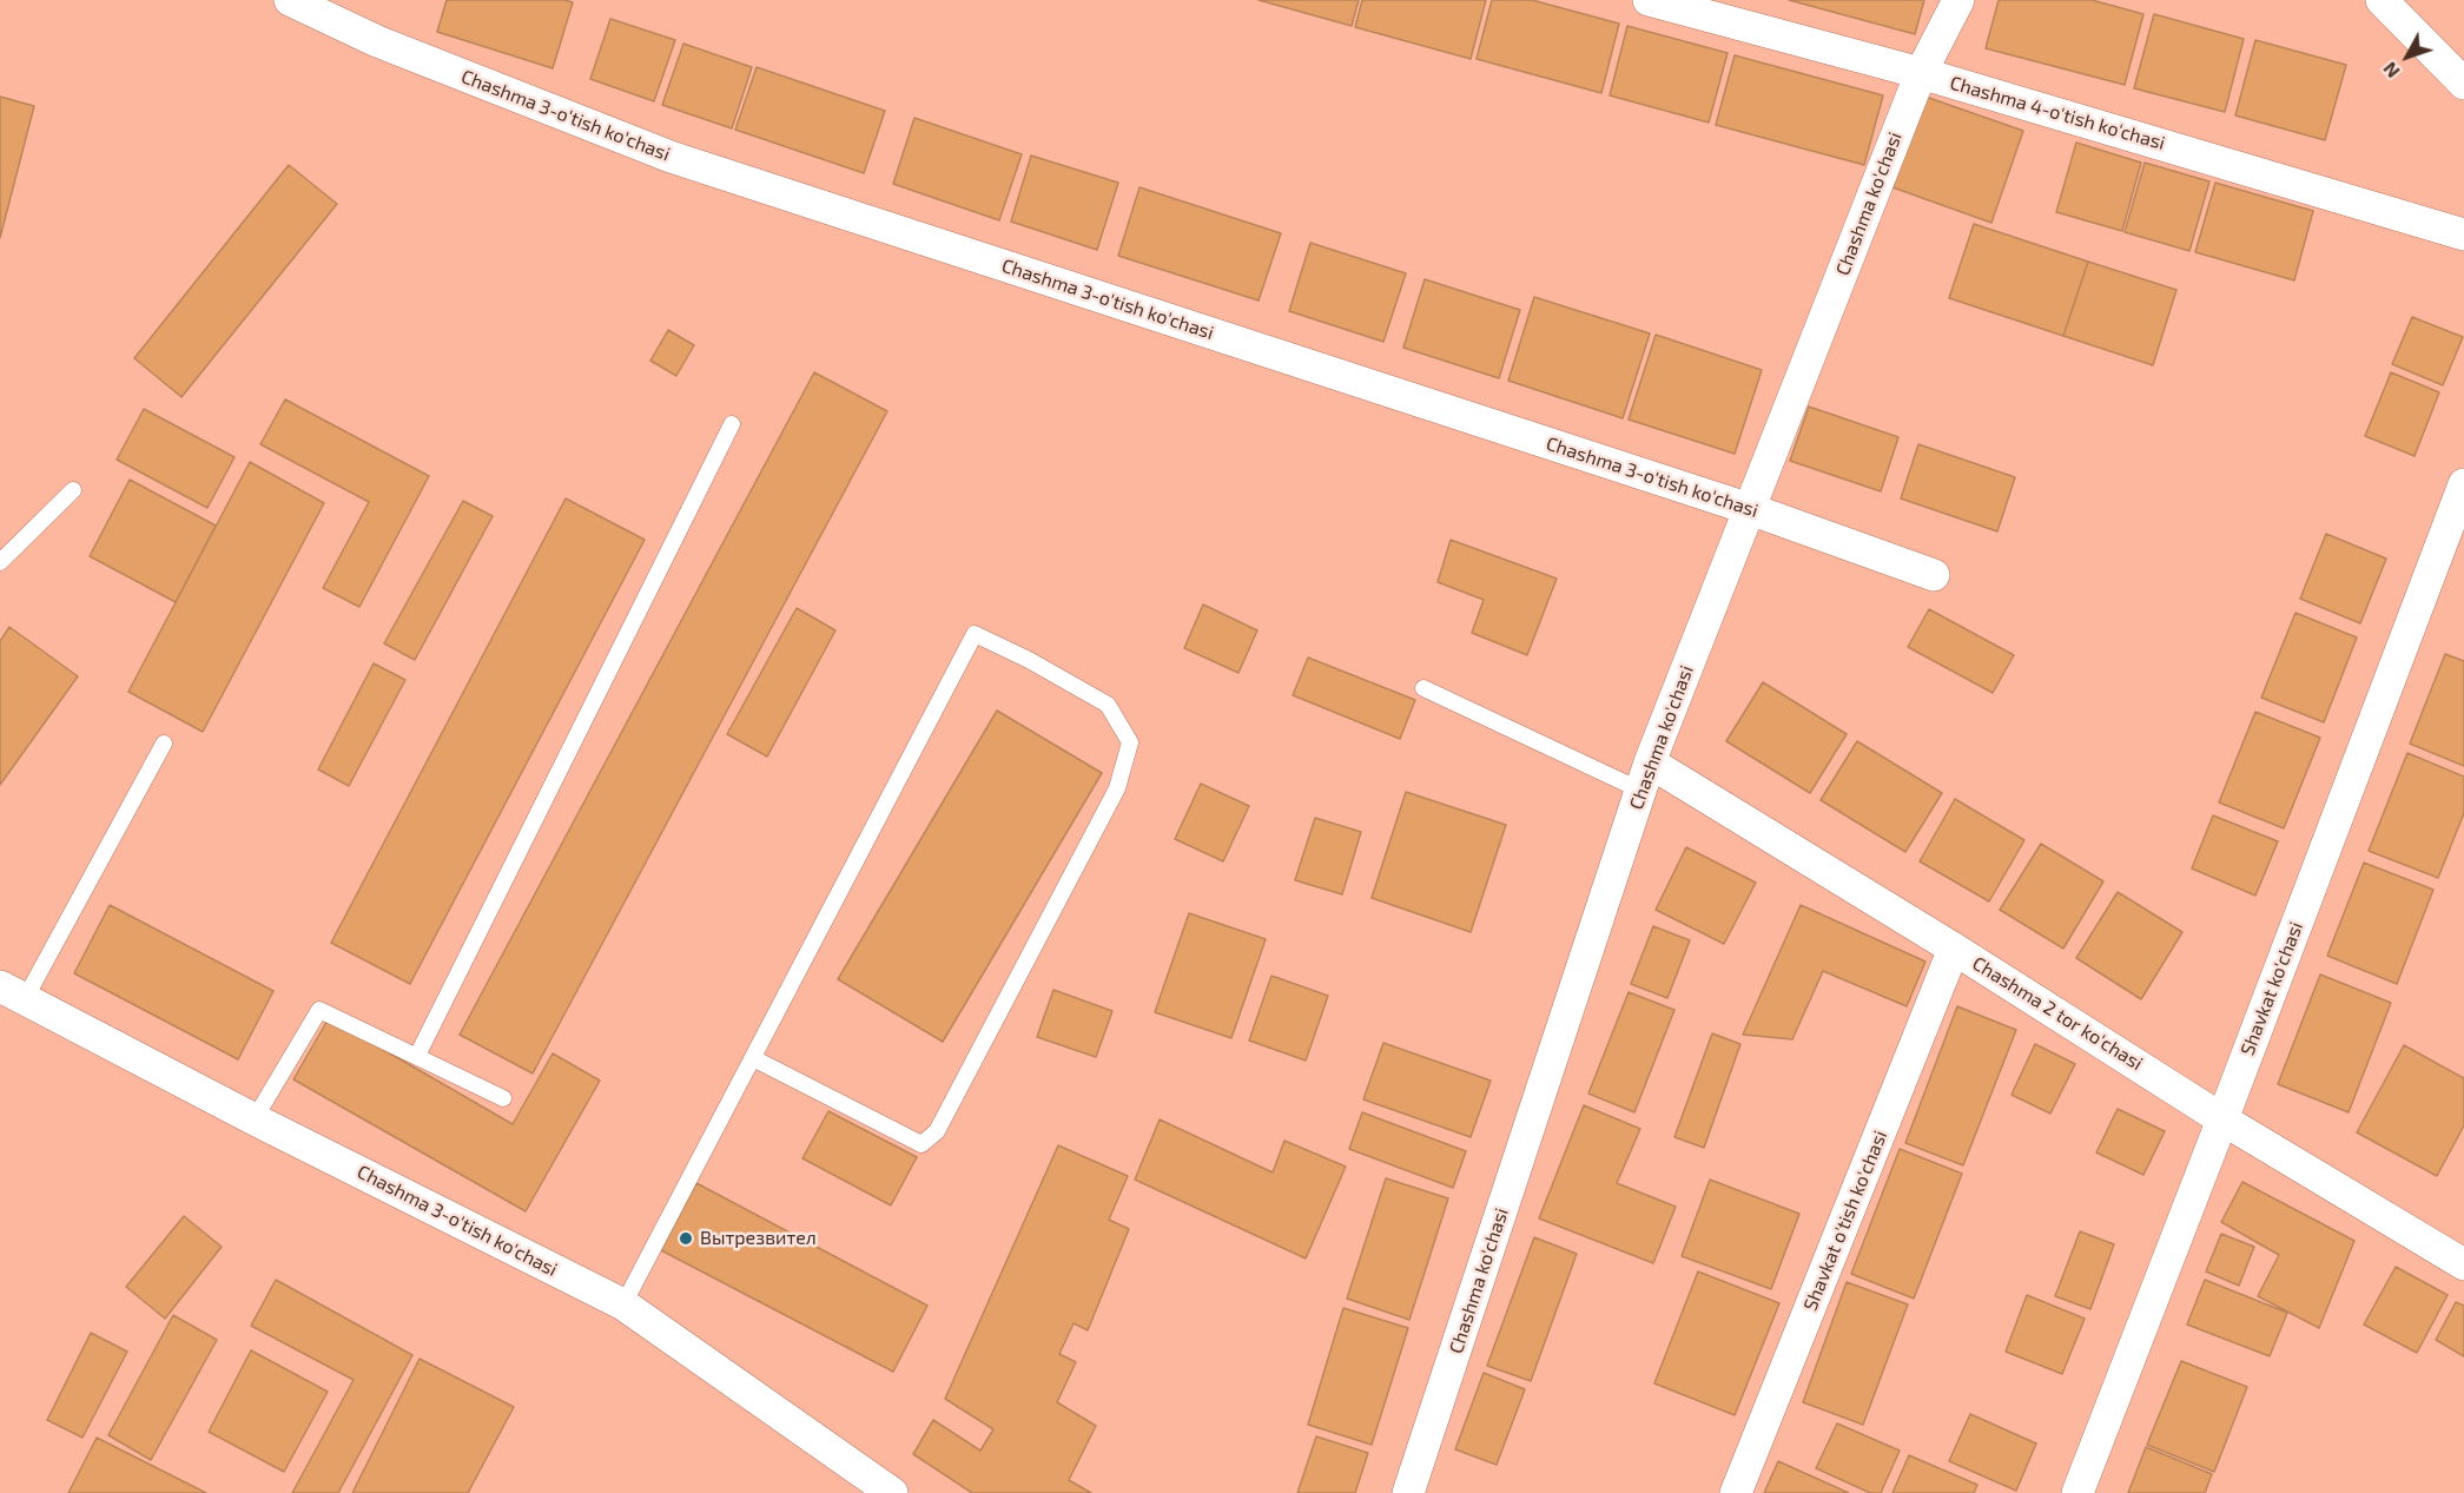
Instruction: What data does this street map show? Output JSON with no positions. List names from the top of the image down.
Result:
{
  "streets": {
    "street": [
      "Chashma 4-o'tish ko'chasi",
      "Chashma 3-o'tish ko'chasi",
      "Chashma ko'chasi",
      "Shavkat ko'chasi",
      "Chashma 2 tor ko'chasi",
      "Shavkat o'tish ko'chasi"
    ]
  },
  "crossings": [
    ["Chashma 4-o'tish ko'chasi", "Chashma ko'chasi"],
    ["Chashma 3-o'tish ko'chasi", "Chashma ko'chasi"],
    ["Chashma ko'chasi", "Chashma 2 tor ko'chasi"],
    ["Shavkat ko'chasi", "Chashma 2 tor ko'chasi"],
    ["Chashma 2 tor ko'chasi", "Shavkat o'tish ko'chasi"]
  ],
  "places": ["Вытрезвител"],
  "north": "bottom left"
}
